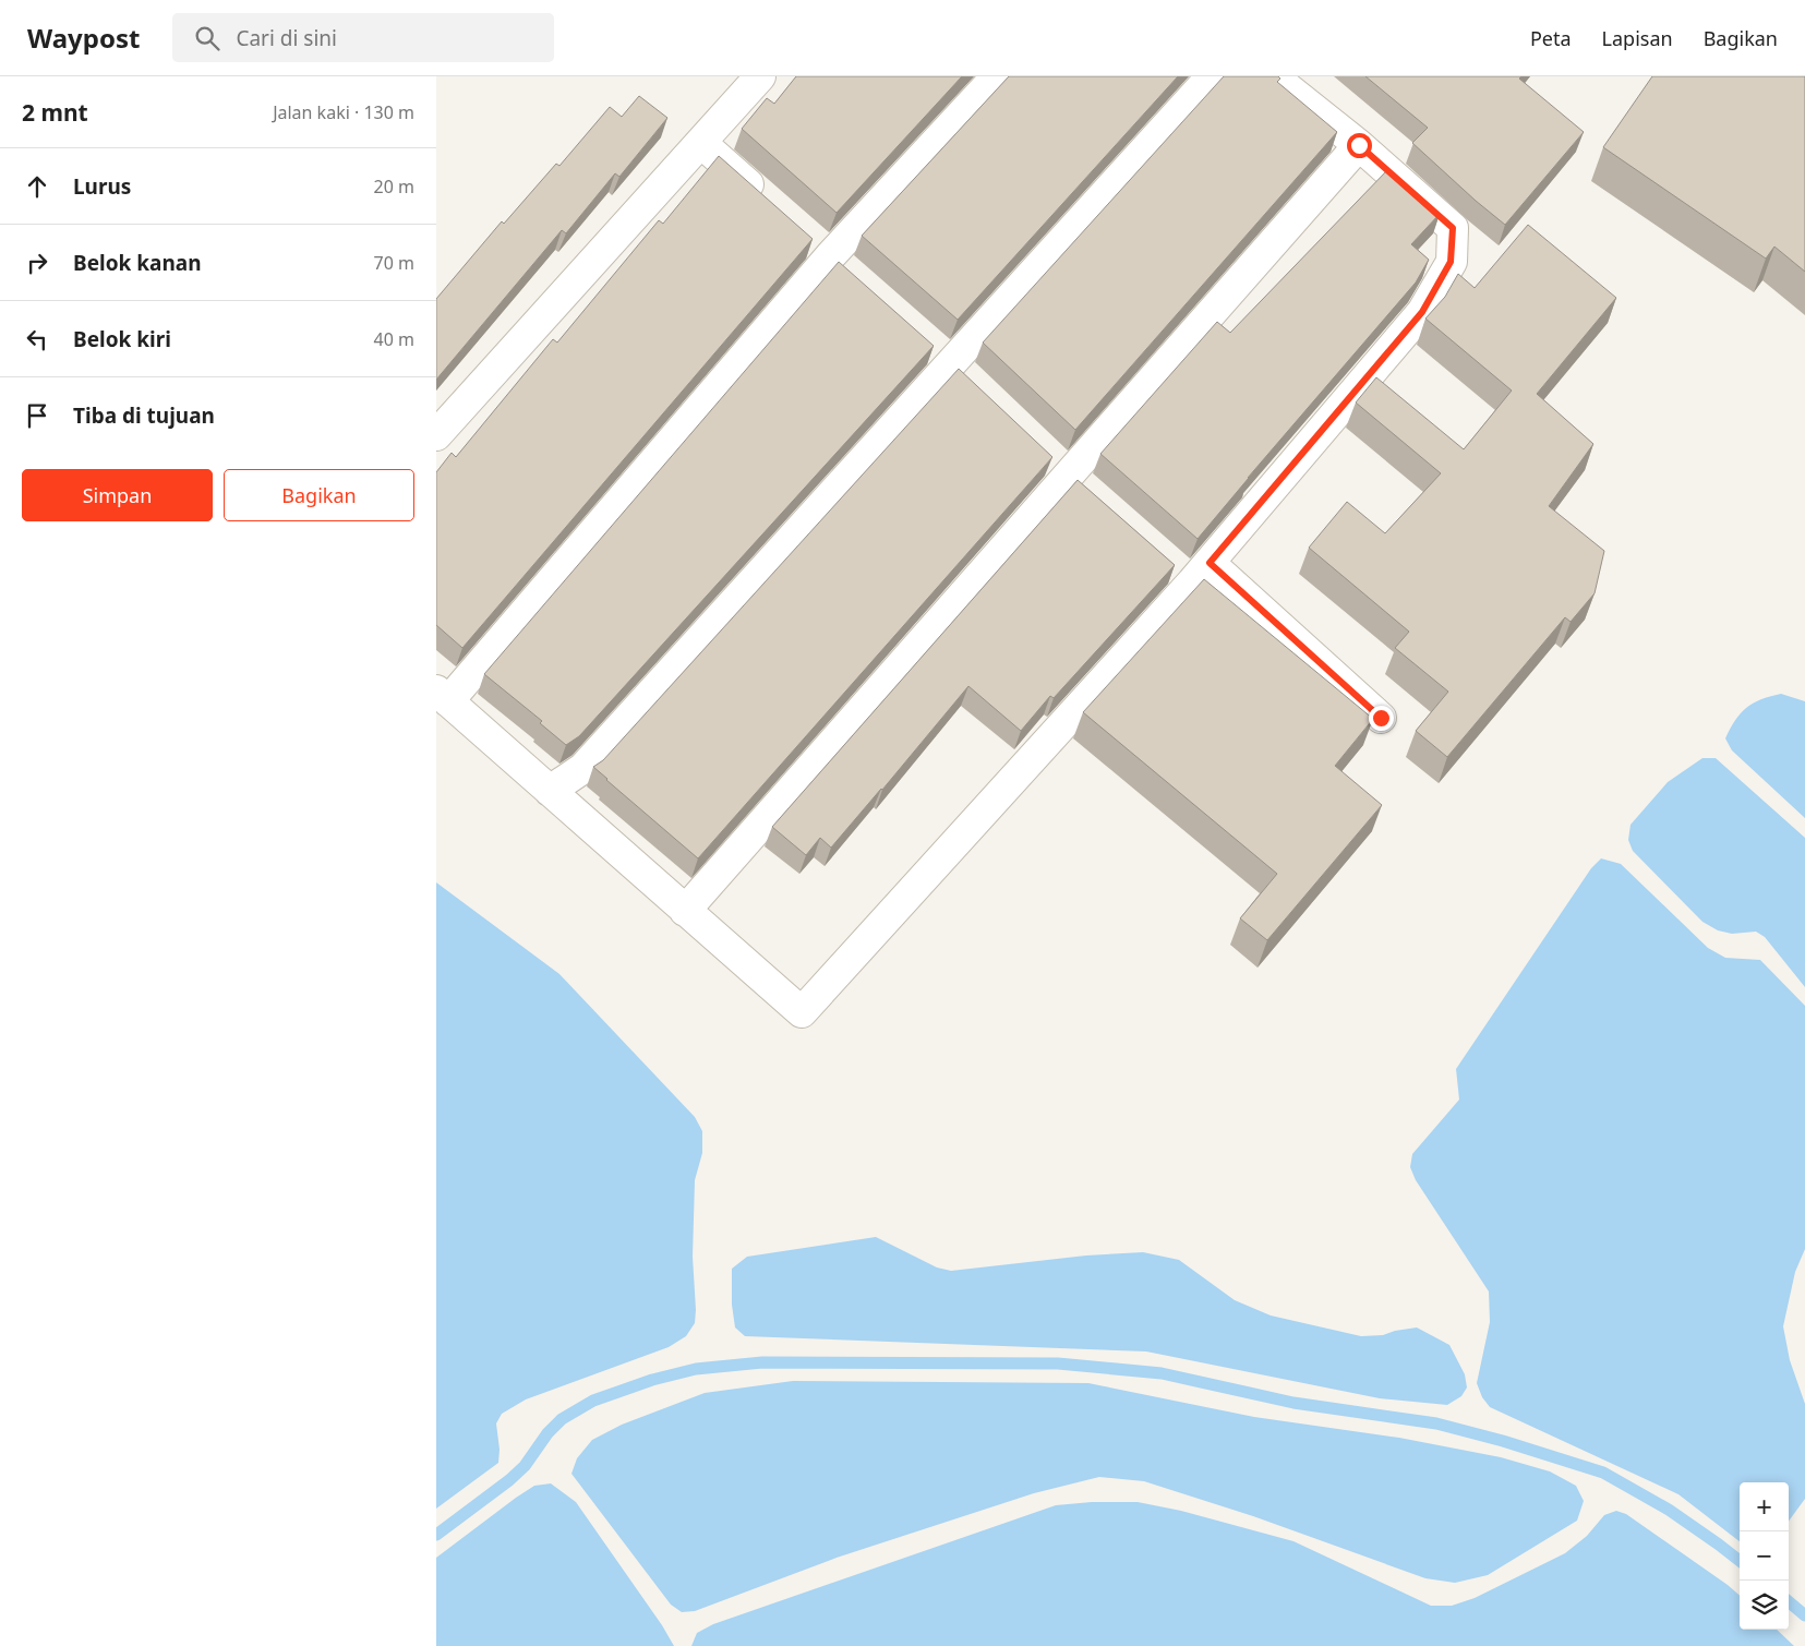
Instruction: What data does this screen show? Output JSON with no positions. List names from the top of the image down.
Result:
{
  "page": {
    "header": "Waypost",
    "search": "Cari di sini",
    "nav": ["Peta", "Lapisan", "Bagikan"],
    "heading": ["2 mnt", "Jalan kaki · 130 m"],
    "list": [
      ["Lurus", "20 m"],
      ["Belok kanan", "70 m"],
      ["Belok kiri", "40 m"],
      "Tiba di tujuan"
    ],
    "buttons": ["Simpan", "Bagikan"],
    "map_buttons": ["+", "−"]
  }
}
